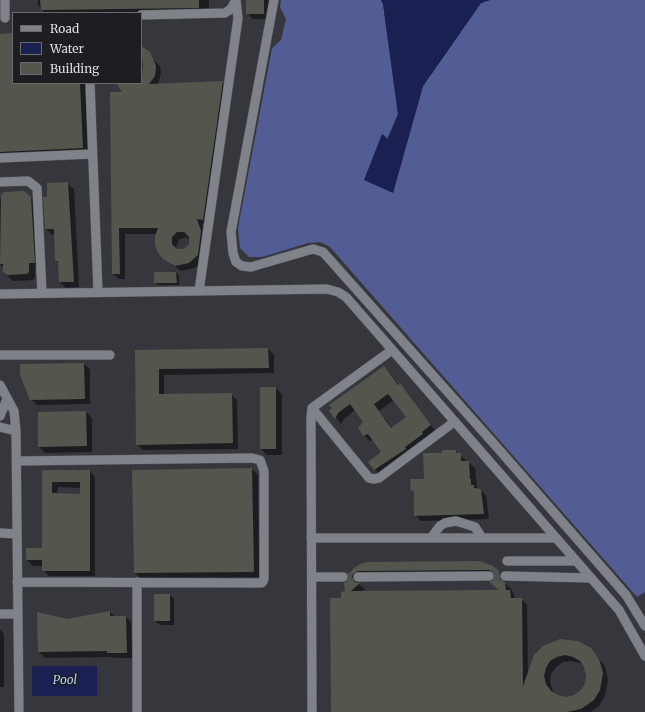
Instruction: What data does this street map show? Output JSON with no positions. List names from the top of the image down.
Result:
{
  "water": ["Pool"],
  "legend": ["Road", "Water", "Building"]
}
